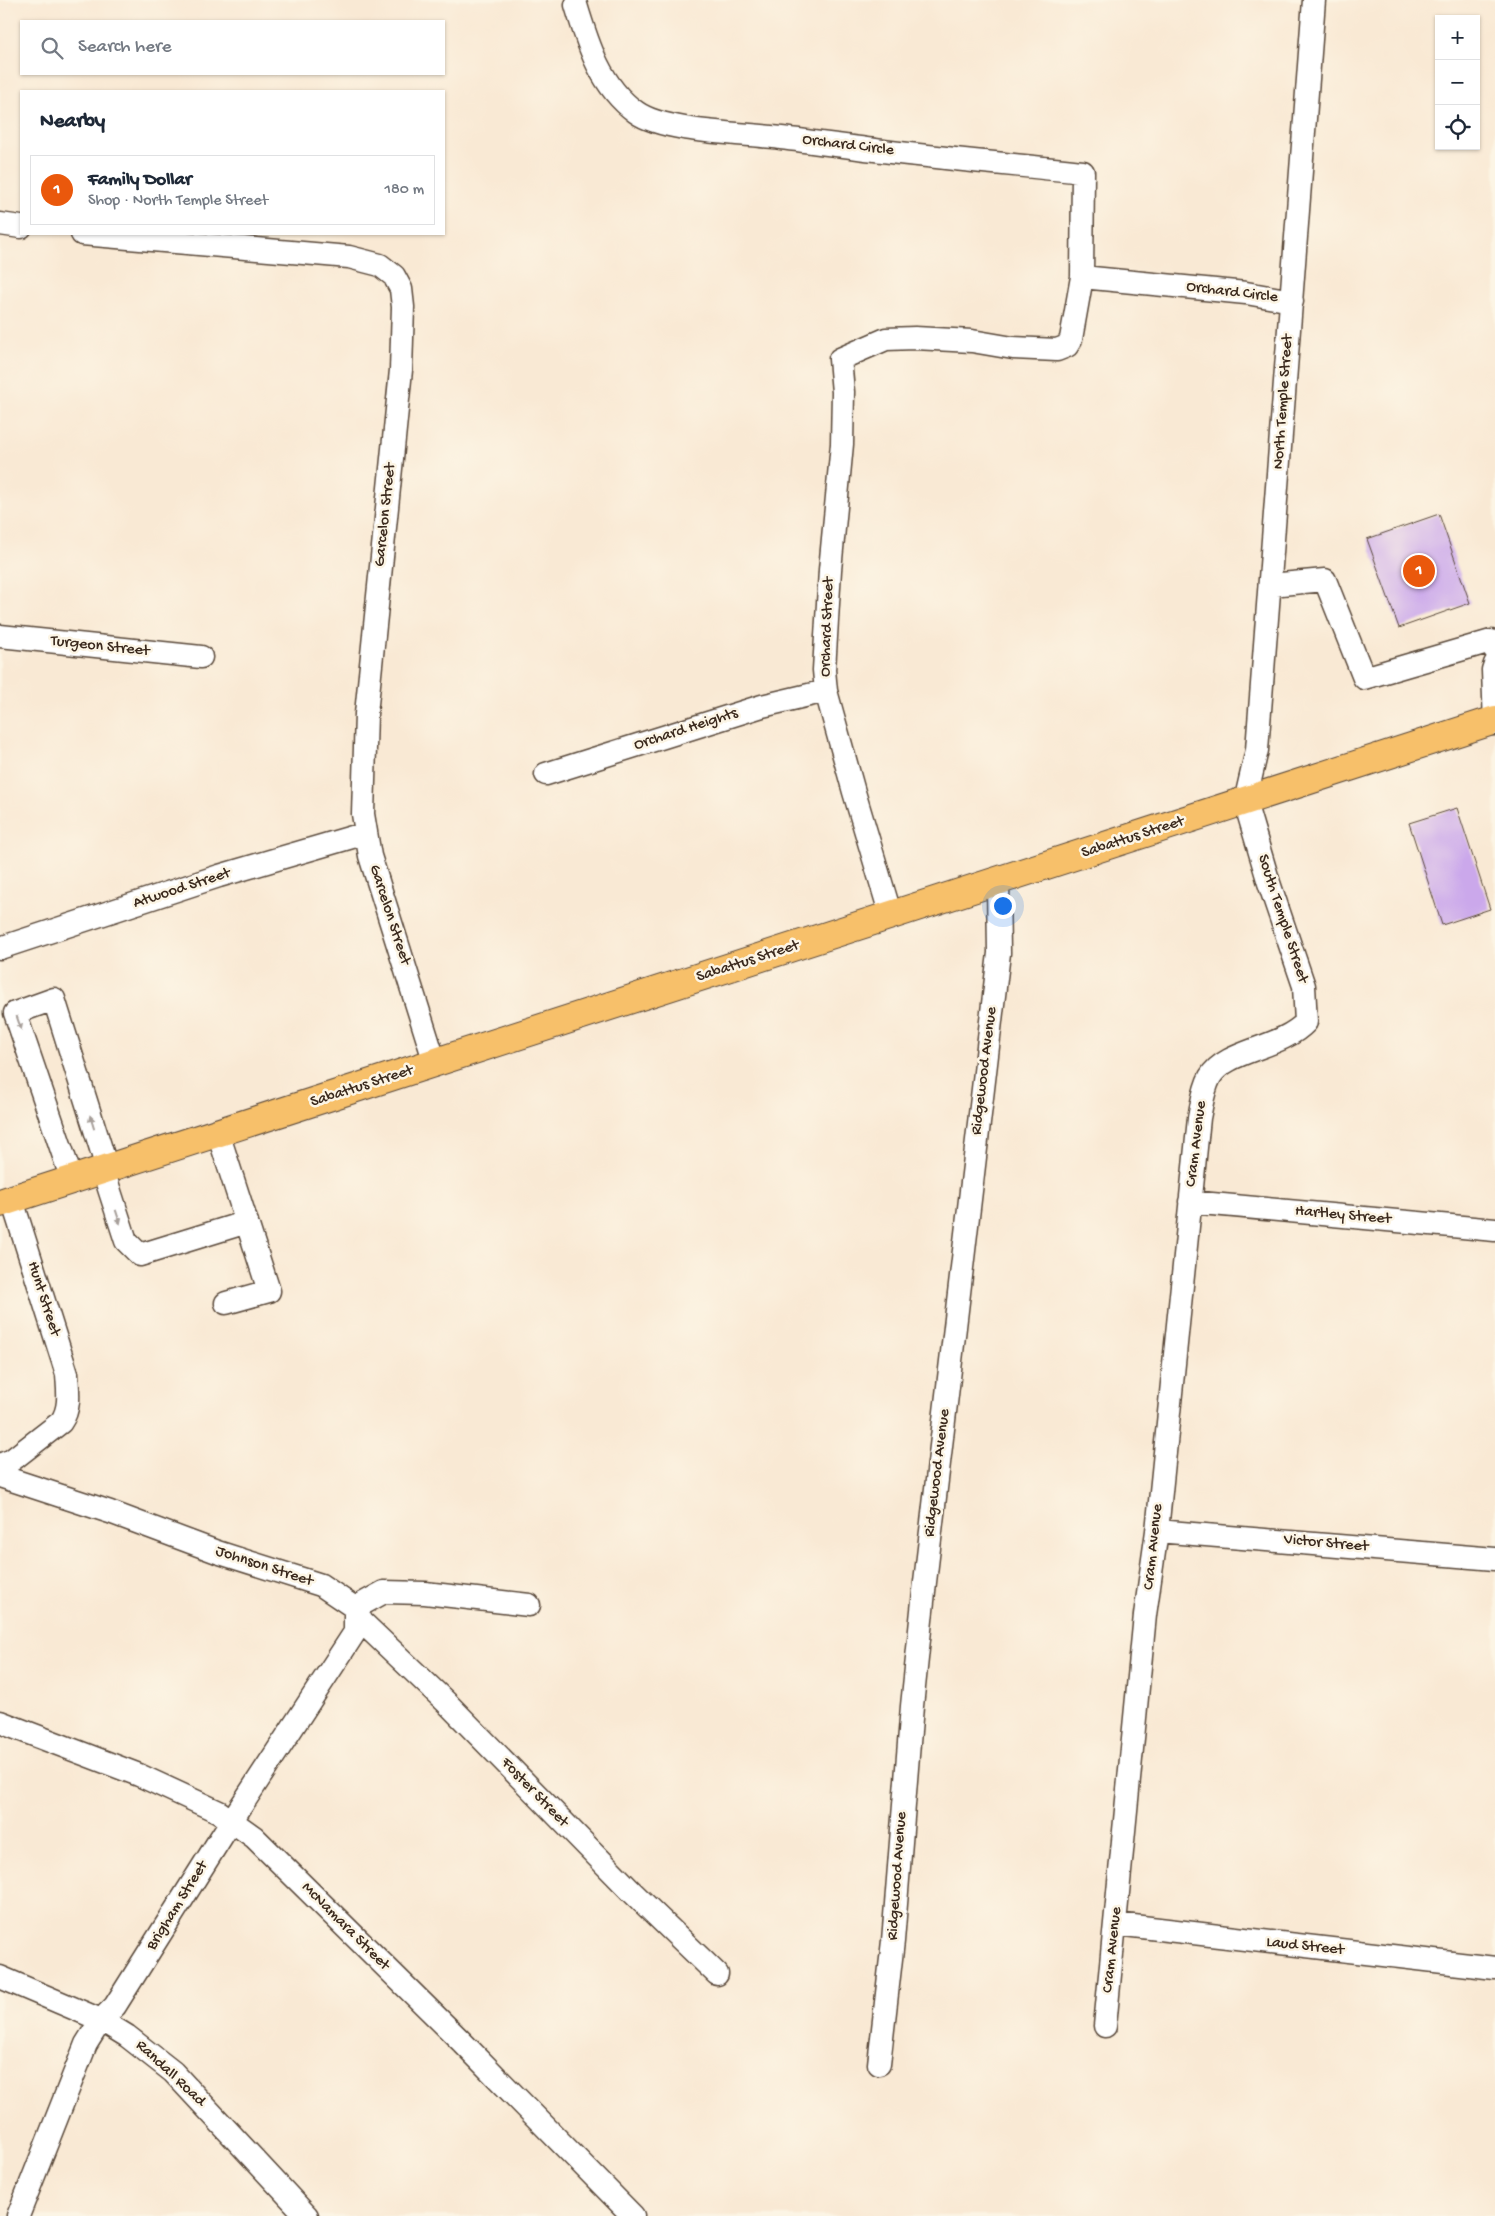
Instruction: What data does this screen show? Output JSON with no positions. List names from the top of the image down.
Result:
{
  "streets": {
    "main road": ["Sabattus Street"],
    "street": [
      "Orchard Circle",
      "North Temple Street",
      "Garcelon Street",
      "Orchard Street",
      "Turgeon Street",
      "Orchard Heights",
      "Atwood Street",
      "South Temple Street",
      "Ridgewood Avenue",
      "Cram Avenue",
      "Hartley Street",
      "Hunt Street",
      "Victor Street",
      "Johnson Street",
      "Foster Street",
      "Brigham Street",
      "McNamara Street",
      "Laud Street",
      "Randall Road"
    ]
  },
  "crossings": [
    ["Orchard Circle", "North Temple Street"],
    ["Orchard Circle", "Orchard Street"],
    ["North Temple Street", "Sabattus Street"],
    ["North Temple Street", "South Temple Street"],
    ["Garcelon Street", "Sabattus Street"],
    ["Garcelon Street", "Atwood Street"],
    ["Orchard Street", "Orchard Heights"],
    ["Orchard Street", "Sabattus Street"],
    ["Sabattus Street", "South Temple Street"],
    ["Sabattus Street", "Ridgewood Avenue"],
    ["Sabattus Street", "Hunt Street"],
    ["South Temple Street", "Cram Avenue"],
    ["Cram Avenue", "Hartley Street"],
    ["Cram Avenue", "Victor Street"],
    ["Cram Avenue", "Laud Street"],
    ["Johnson Street", "Foster Street"],
    ["Johnson Street", "Brigham Street"],
    ["Foster Street", "Brigham Street"],
    ["Brigham Street", "McNamara Street"],
    ["Brigham Street", "Randall Road"]
  ],
  "page": {
    "map_buttons": ["+", "−"],
    "search": "Search here",
    "heading": "Nearby",
    "list": [
      {
        "mark": "1",
        "name": "Family Dollar",
        "note": "Shop · North Temple Street",
        "value": "180 m"
      }
    ],
    "pins": "1"
  }
}
